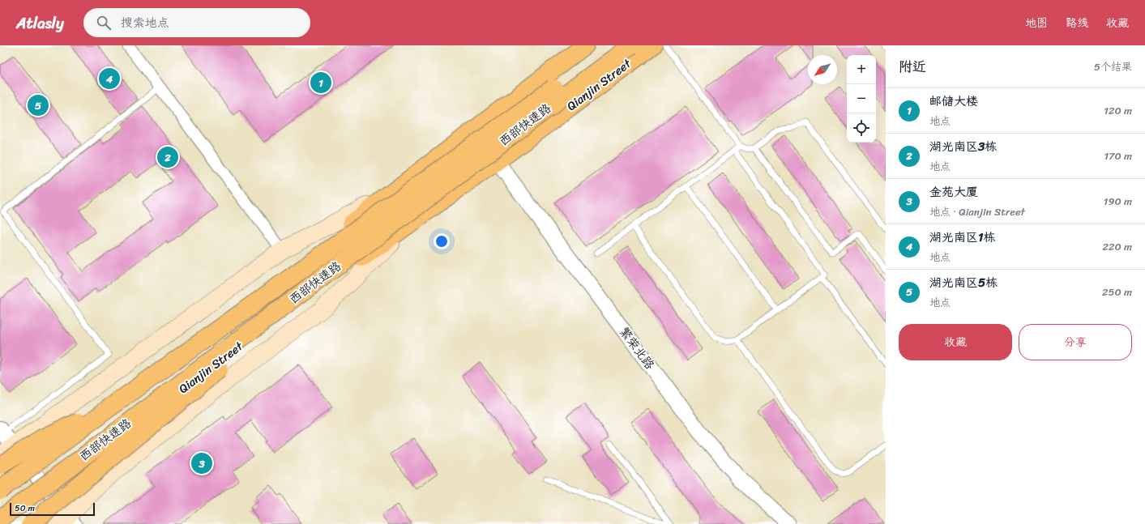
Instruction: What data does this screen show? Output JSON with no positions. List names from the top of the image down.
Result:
{
  "streets": {
    "main road": ["Qianjin Street", "西部快速路"],
    "street": ["繁荣北路"]
  },
  "crossings": [
    ["Qianjin Street", "繁荣北路"]
  ],
  "scale_bar": "50 m",
  "north": "bottom left",
  "page": {
    "header": "Atlasly",
    "search": "搜索地点",
    "nav": ["地图", "路线", "收藏"],
    "heading": ["附近", "5个结果"],
    "map_buttons": ["+", "−"],
    "pins": [
      "4",
      "1",
      "5",
      "2",
      "3"
    ],
    "list": [
      {
        "mark": "1",
        "name": "邮储大楼",
        "note": "地点",
        "value": "120 m"
      },
      {
        "mark": "2",
        "name": "湖光南区3栋",
        "note": "地点",
        "value": "170 m"
      },
      {
        "mark": "3",
        "name": "金苑大厦",
        "note": "地点 · Qianjin Street",
        "value": "190 m"
      },
      {
        "mark": "4",
        "name": "湖光南区1栋",
        "note": "地点",
        "value": "220 m"
      },
      {
        "mark": "5",
        "name": "湖光南区5栋",
        "note": "地点",
        "value": "250 m"
      }
    ],
    "buttons": ["收藏", "分享"],
    "scale": "50 m"
  }
}
